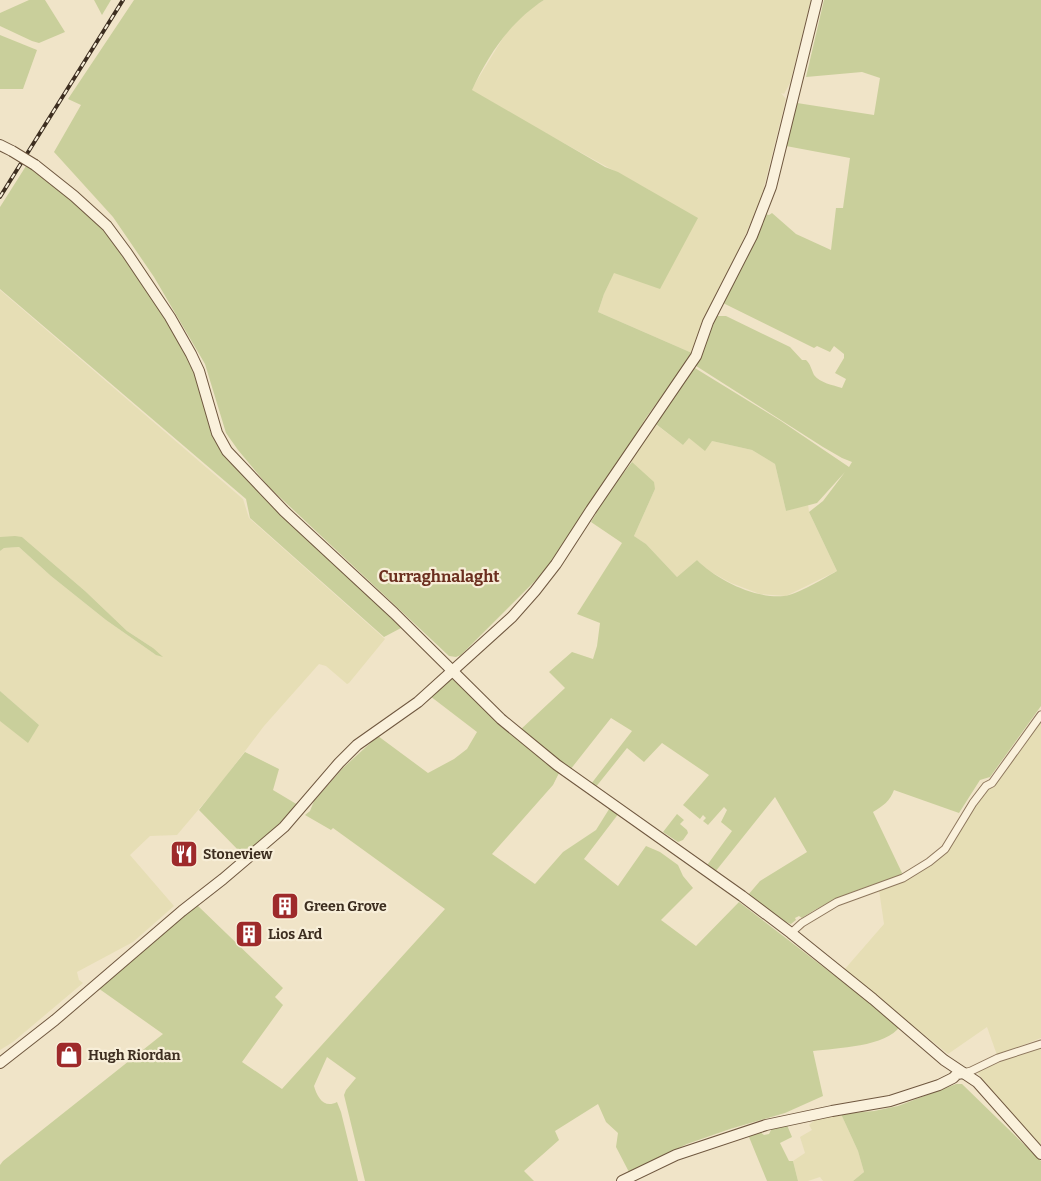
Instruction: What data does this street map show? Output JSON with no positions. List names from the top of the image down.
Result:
{
  "districts": ["Curraghnalaght"],
  "places": {
    "restaurant": ["Stoneview"],
    "building": ["Green Grove", "Lios Ard"],
    "shop": ["Hugh Riordan"]
  }
}
